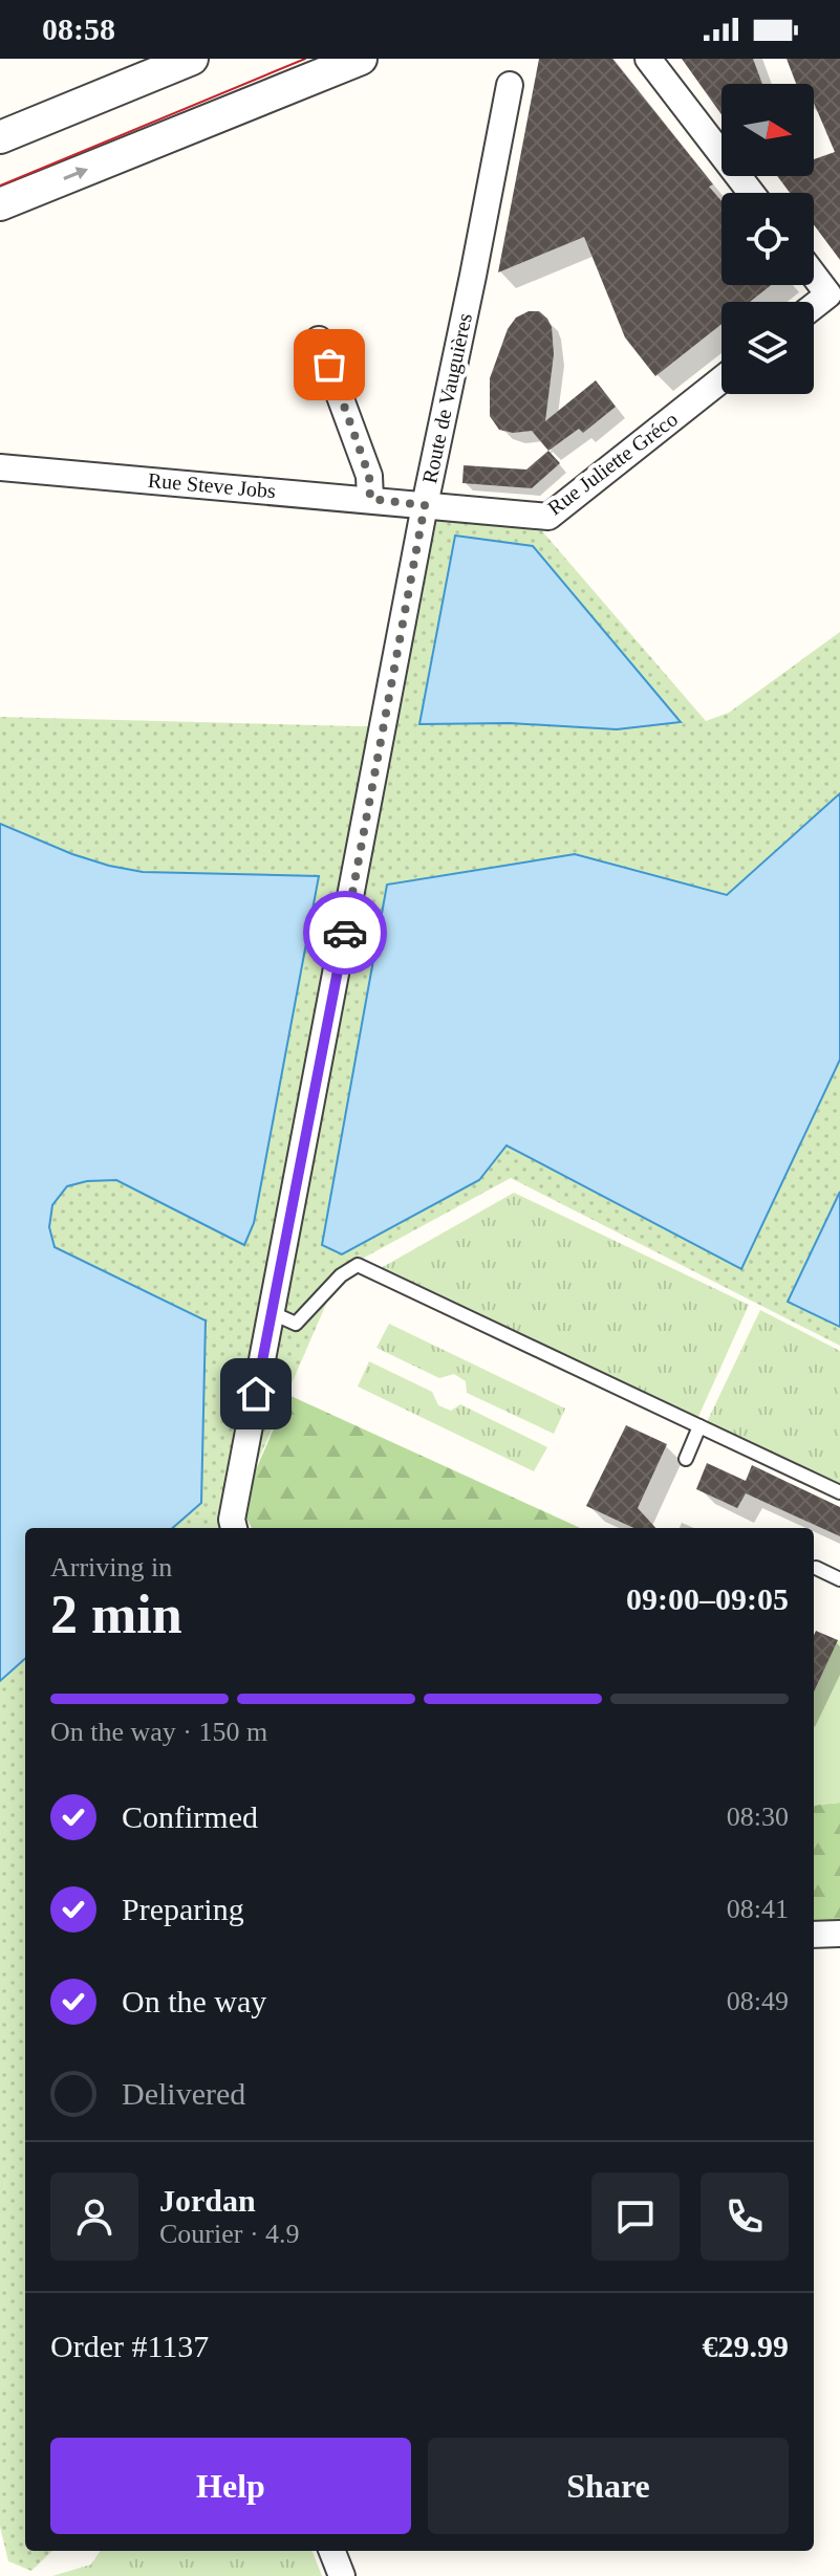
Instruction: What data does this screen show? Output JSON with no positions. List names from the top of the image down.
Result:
{
  "streets": {
    "street": ["Route de Vauguières", "Rue Juliette Gréco", "Rue Steve Jobs"]
  },
  "crossings": [
    ["Route de Vauguières", "Rue Juliette Gréco"],
    ["Route de Vauguières", "Rue Steve Jobs"],
    ["Rue Juliette Gréco", "Rue Steve Jobs"]
  ],
  "north": "right",
  "page": {
    "status": "08:58",
    "heading": ["2 min", "Arriving in", "09:00–09:05"],
    "panel": [
      "Jordan",
      "Courier · 4.9",
      "Order #1137",
      "€29.99"
    ],
    "bar": "On the way · 150 m",
    "list": [
      ["Confirmed", "08:30"],
      ["Preparing", "08:41"],
      ["On the way", "08:49"],
      "Delivered"
    ],
    "buttons": ["Help", "Share"]
  }
}
